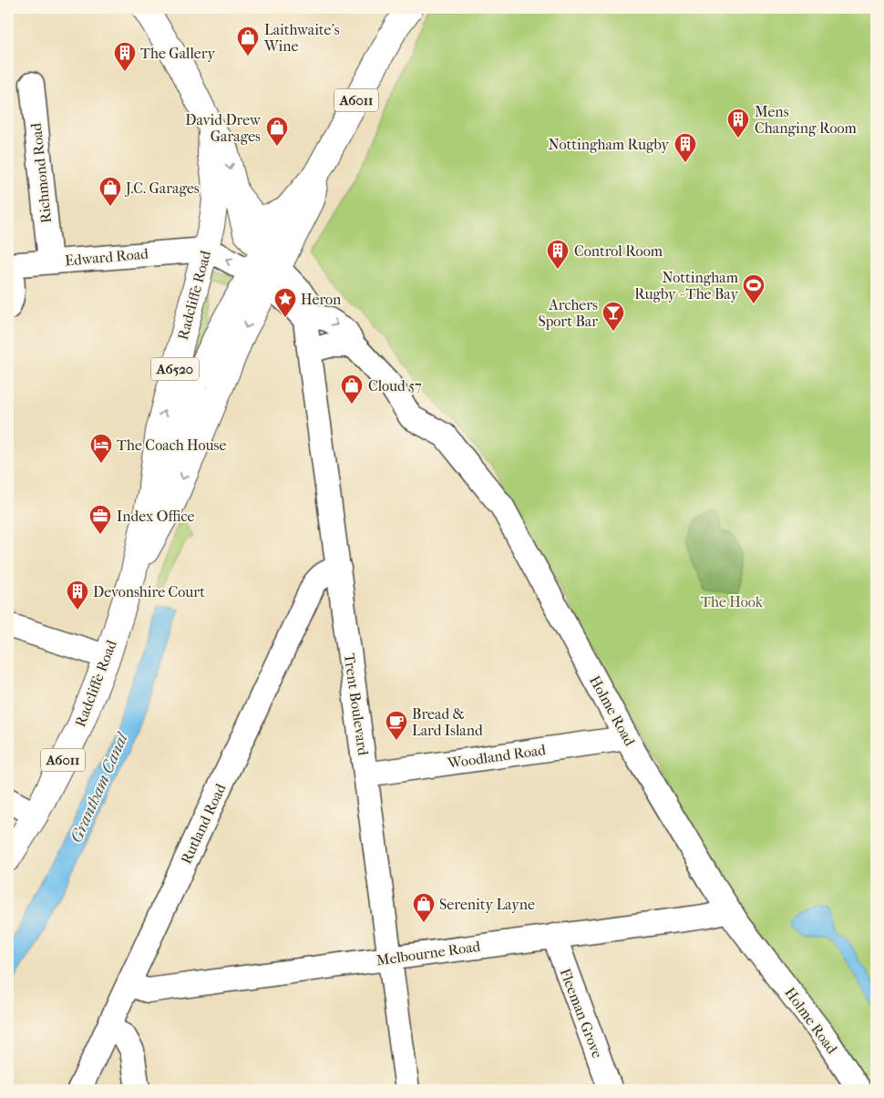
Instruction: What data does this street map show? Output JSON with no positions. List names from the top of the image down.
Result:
{
  "streets": {
    "main road": ["A6011", "Radcliffe Road", "A6520"],
    "street": [
      "Richmond Road",
      "Edward Road",
      "Trent Boulevard",
      "Holme Road",
      "Woodland Road",
      "Rutland Road",
      "Melbourne Road",
      "Fleeman Grove"
    ]
  },
  "crossings": [
    ["A6011", "Radcliffe Road"],
    ["A6011", "Trent Boulevard"],
    ["Richmond Road", "Edward Road"],
    ["Edward Road", "Radcliffe Road"],
    ["Radcliffe Road", "Trent Boulevard"],
    ["Trent Boulevard", "Holme Road"],
    ["Trent Boulevard", "Woodland Road"],
    ["Trent Boulevard", "Rutland Road"],
    ["Trent Boulevard", "Melbourne Road"],
    ["Holme Road", "Woodland Road"],
    ["Holme Road", "Melbourne Road"],
    ["Rutland Road", "Melbourne Road"],
    ["Melbourne Road", "Fleeman Grove"]
  ],
  "water": ["Grantham Canal"],
  "parks": ["The Hook"],
  "places": {
    "shop": [
      "Laithwaite's Wine",
      "David Drew Garages",
      "J.C. Garages",
      "Cloud 57",
      "Serenity Layne"
    ],
    "building": [
      "The Gallery",
      "Mens Changing Room",
      "Nottingham Rugby",
      "Control Room",
      "Devonshire Court"
    ],
    "sports": ["Nottingham Rugby - The Bay"],
    "place": ["Heron"],
    "bar": ["Archers Sport Bar"],
    "hotel": ["The Coach House"],
    "office": ["Index Office"],
    "cafe": ["Bread & Lard Island"]
  }
}
